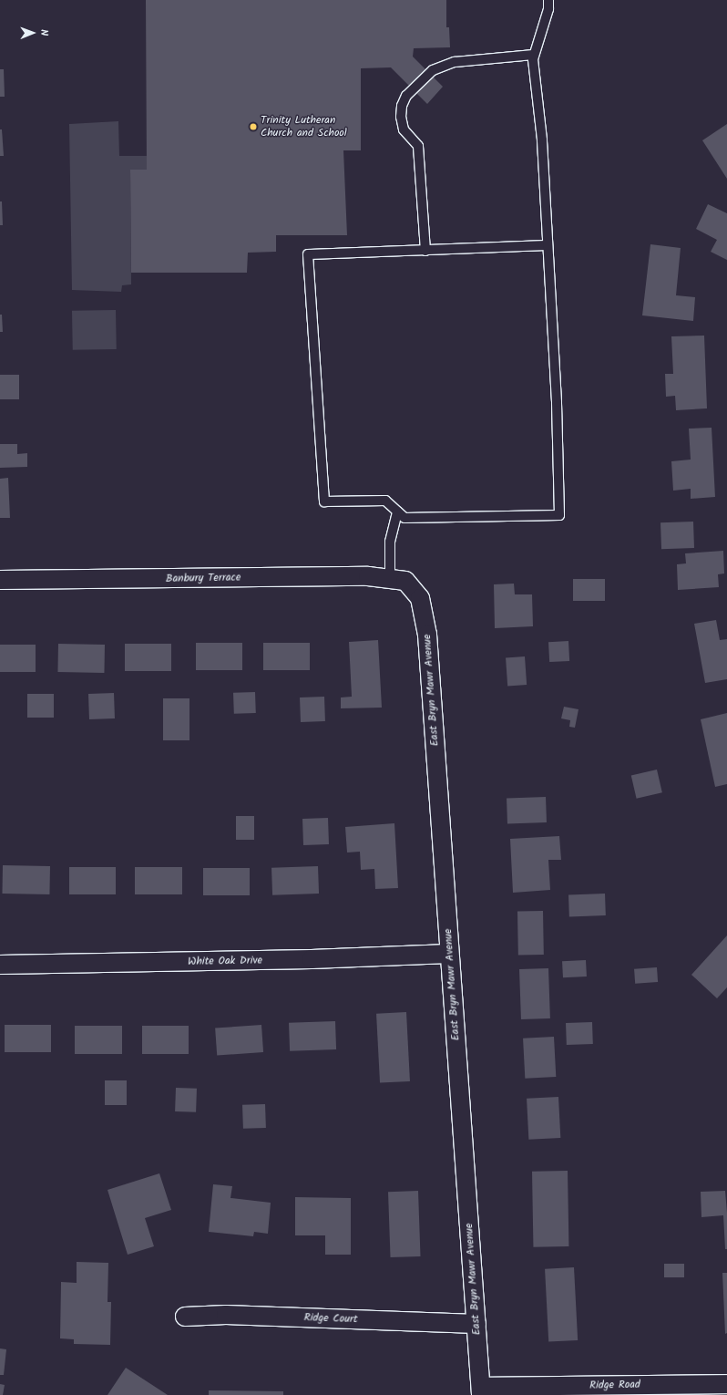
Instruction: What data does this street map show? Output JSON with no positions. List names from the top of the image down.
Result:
{
  "streets": {
    "street": [
      "Banbury Terrace",
      "East Bryn Mawr Avenue",
      "White Oak Drive",
      "Ridge Court",
      "Ridge Road"
    ]
  },
  "crossings": [
    ["Banbury Terrace", "East Bryn Mawr Avenue"],
    ["East Bryn Mawr Avenue", "White Oak Drive"],
    ["East Bryn Mawr Avenue", "Ridge Court"],
    ["East Bryn Mawr Avenue", "Ridge Road"]
  ],
  "places": ["Trinity Lutheran Church and School"],
  "north": "right"
}
